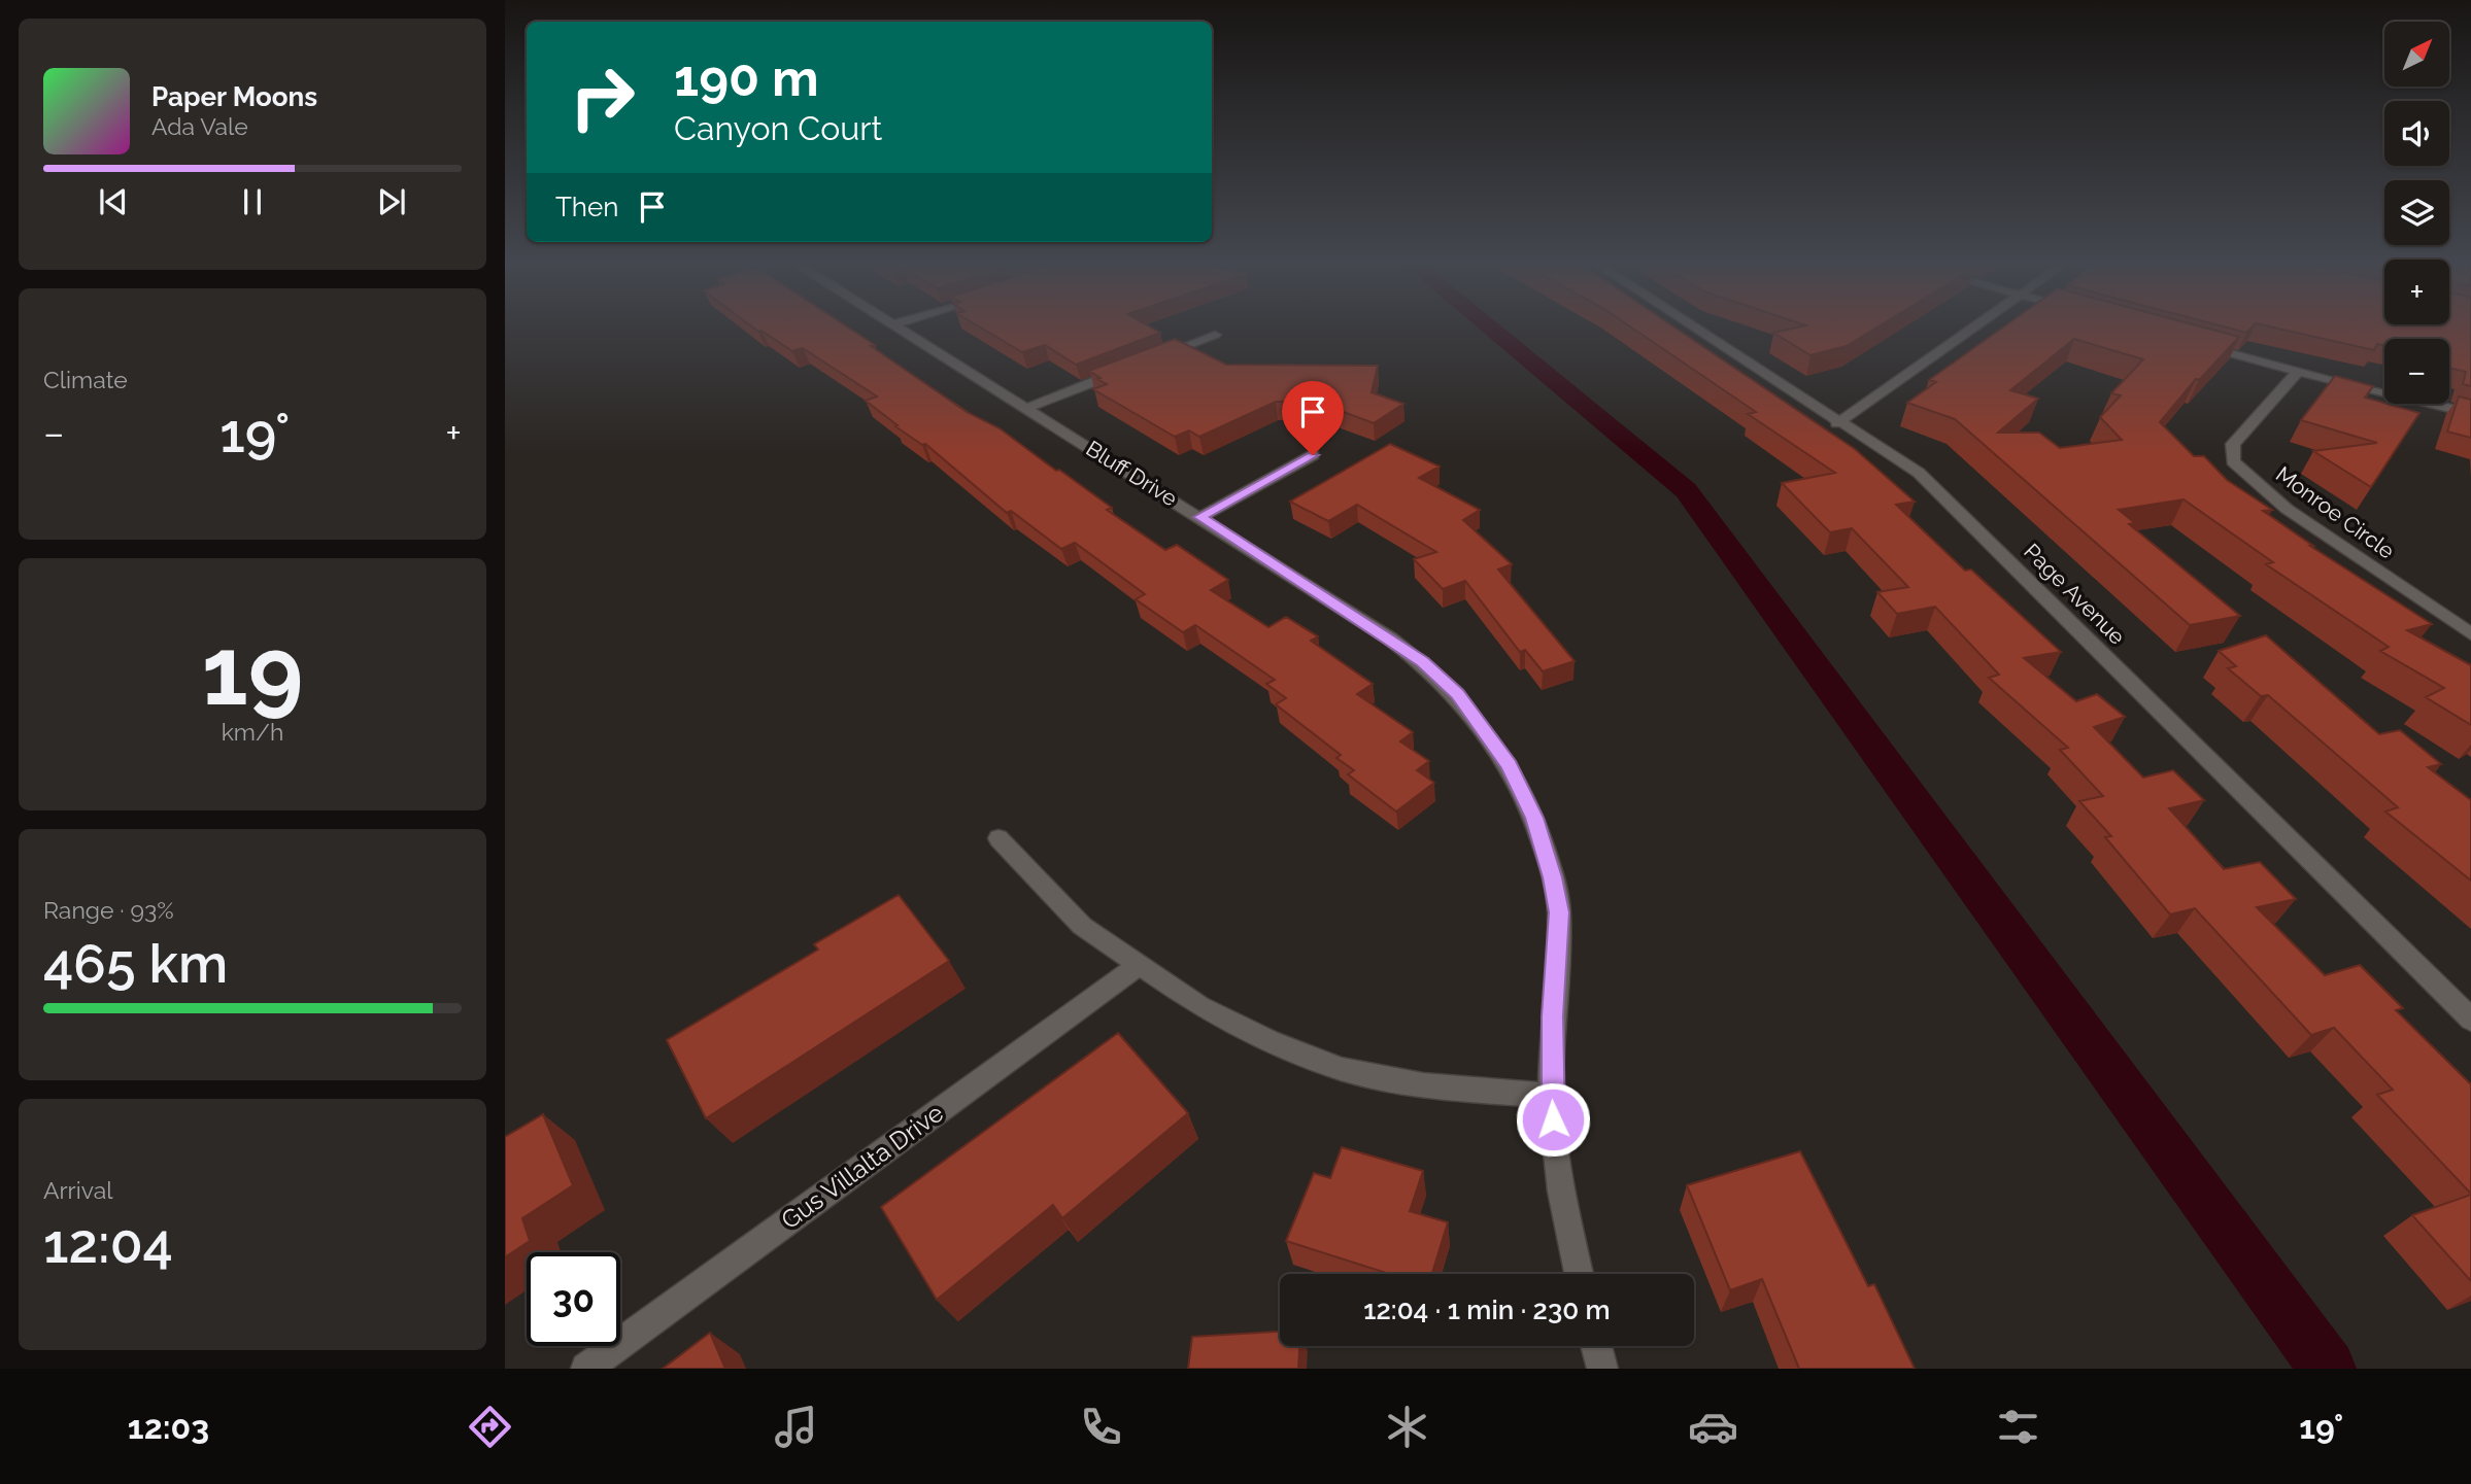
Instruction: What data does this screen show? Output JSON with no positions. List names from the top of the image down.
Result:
{
  "streets": {
    "street": [
      "Bluff Drive",
      "Monroe Circle",
      "Page Avenue",
      "Gus Villalta Drive"
    ]
  },
  "north": "top right",
  "page": {
    "map_buttons": ["+", "−"],
    "turn": ["190 m", "Canyon Court"],
    "song": ["Paper Moons", "Ada Vale"],
    "then": "Then",
    "tile": [
      "Climate",
      ["19", "km/h"],
      ["Range · 93%", "465 km"],
      ["Arrival", "12:04"]
    ],
    "heat": ["−", "19°", "+"],
    "limit": "30",
    "trip": "12:04 · 1 min · 230 m",
    "tabs": ["12:03", "19°"]
  }
}
